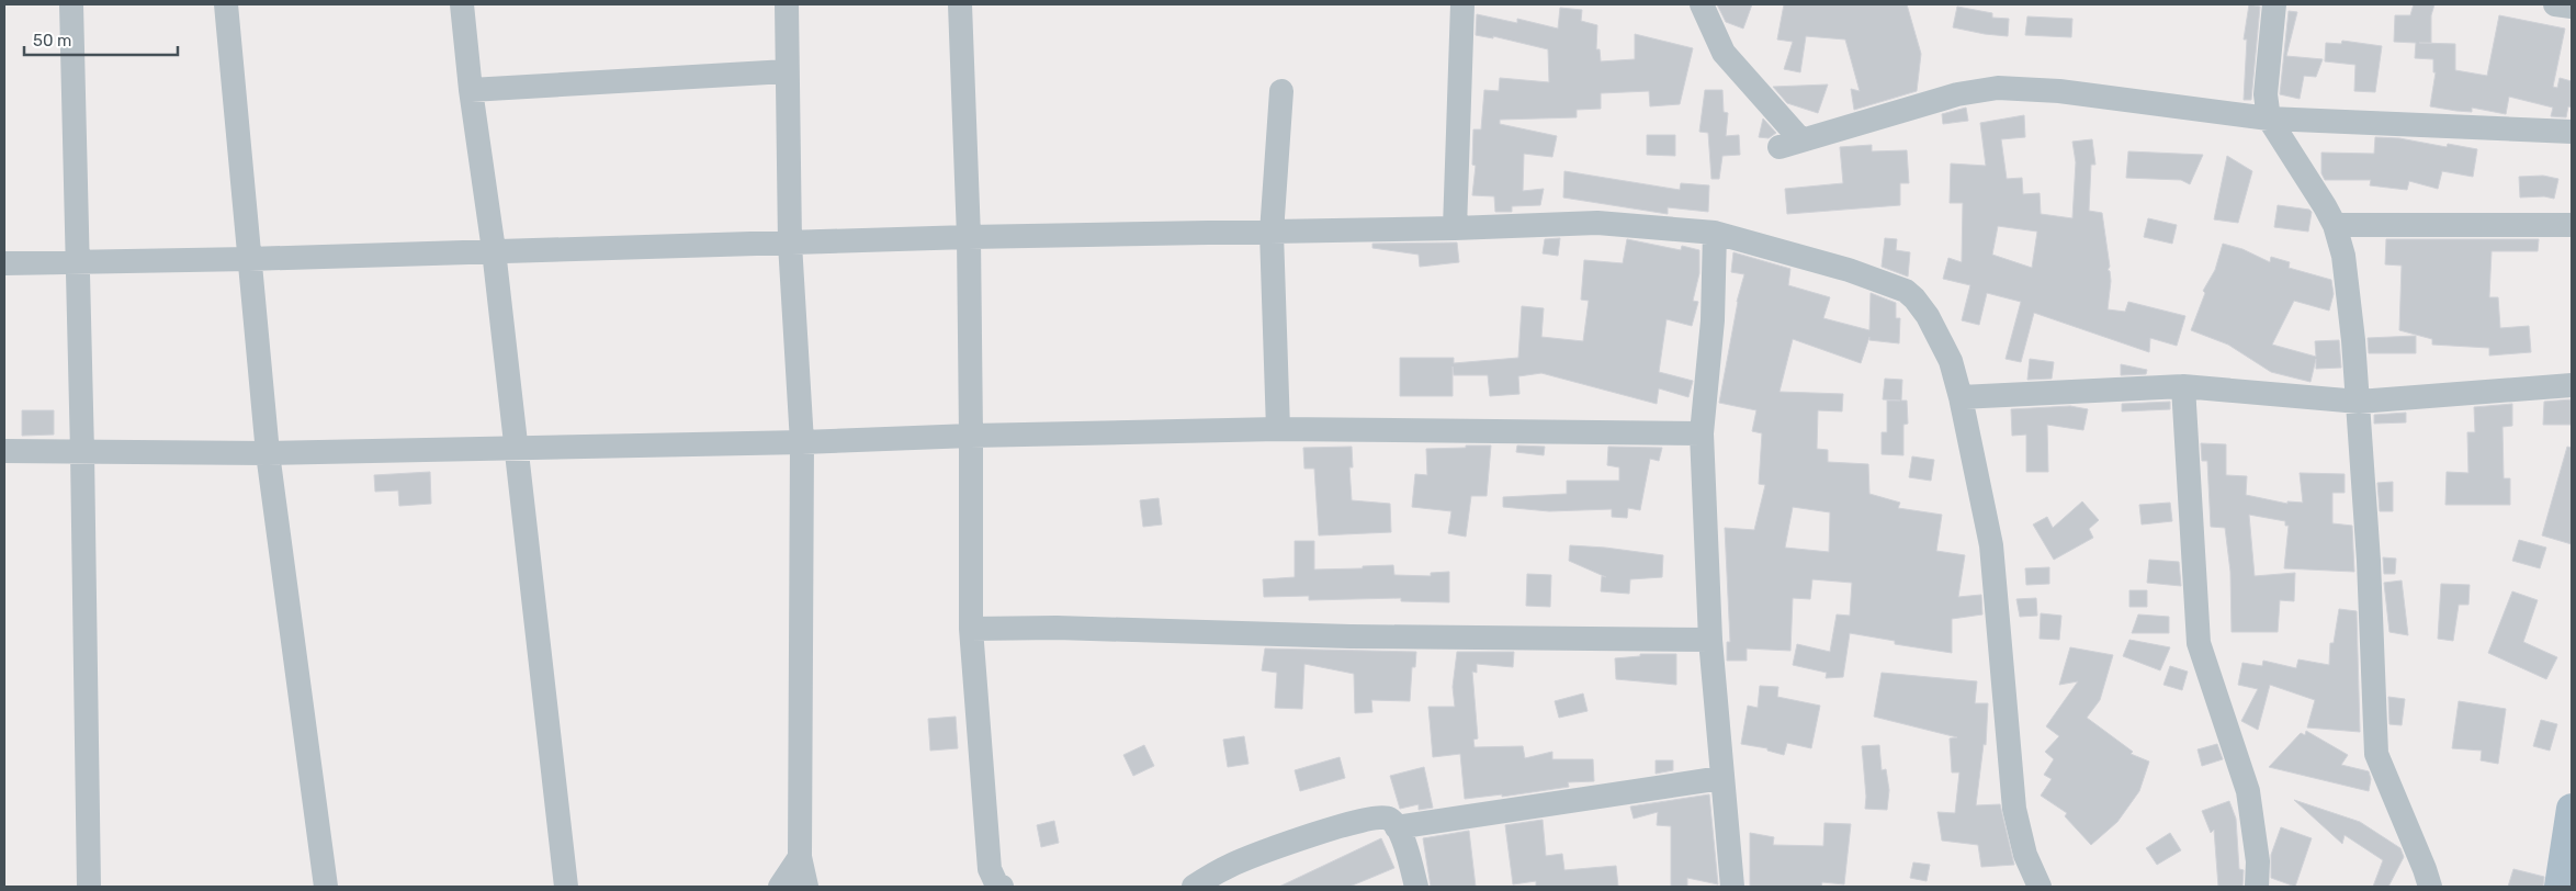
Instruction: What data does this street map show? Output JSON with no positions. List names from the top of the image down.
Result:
{
  "scale_bar": "50 m"
}
